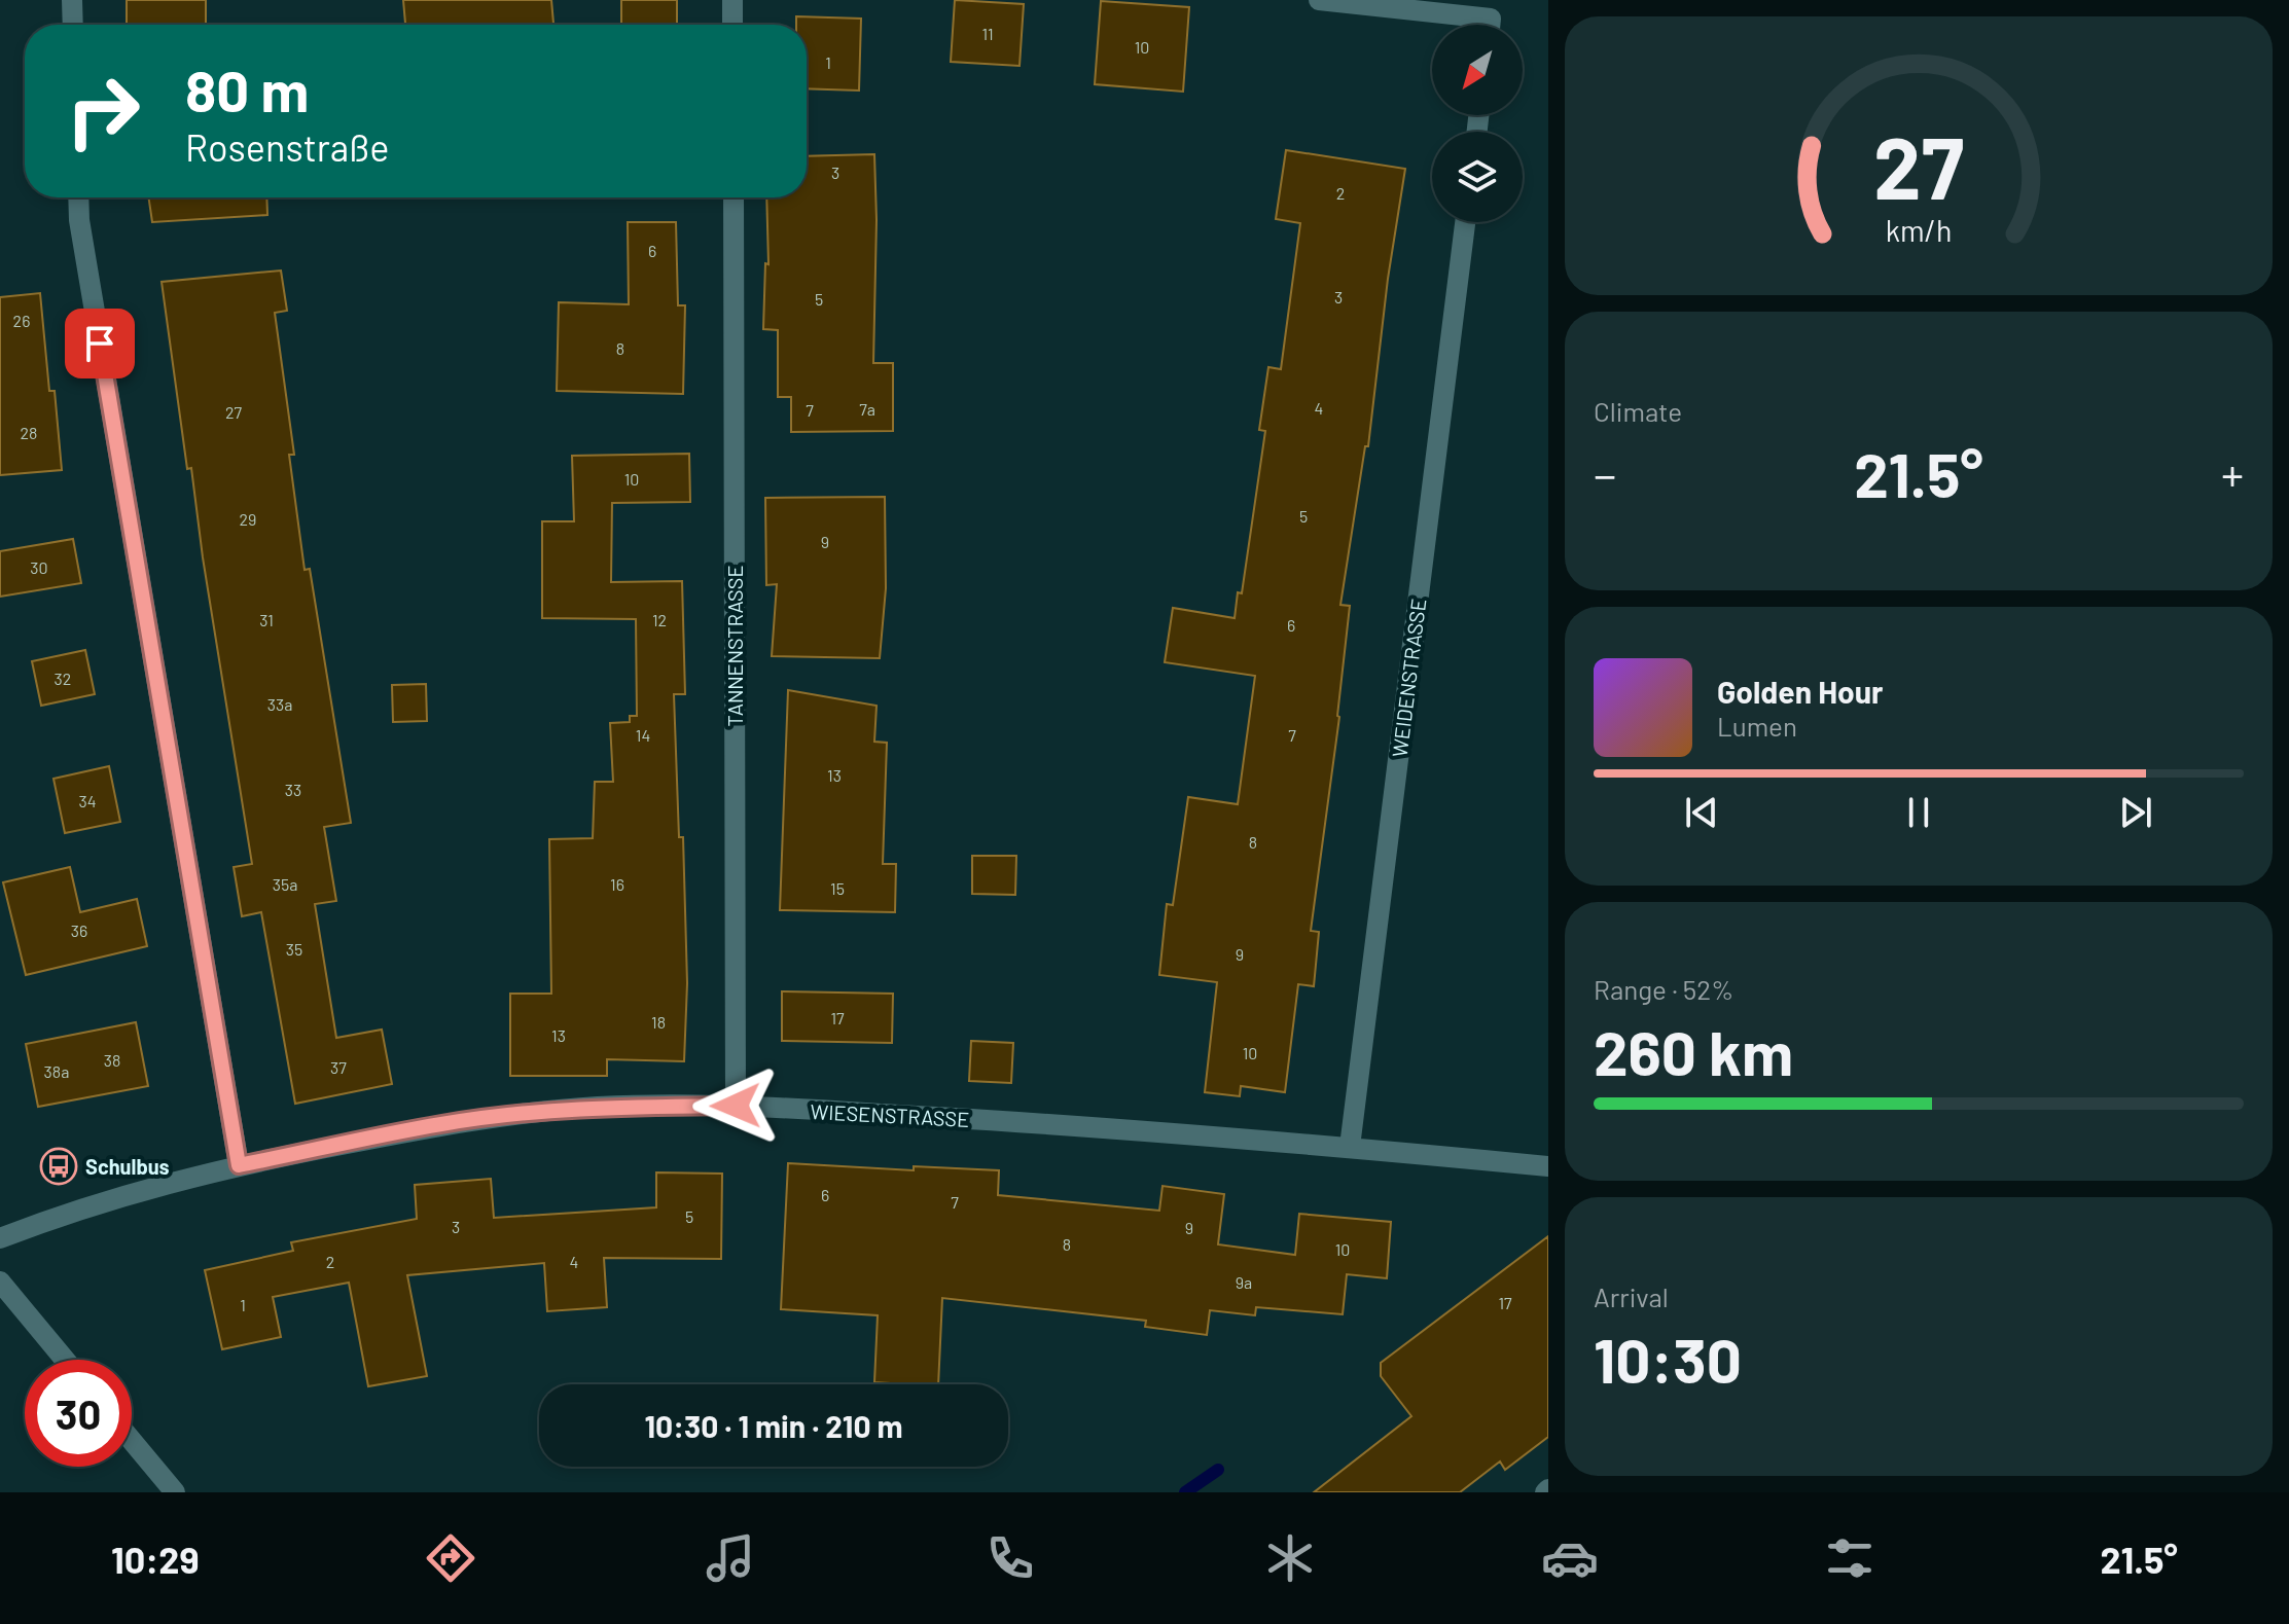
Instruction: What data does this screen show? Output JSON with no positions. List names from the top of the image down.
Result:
{
  "streets": {
    "street": ["TANNENSTRASSE", "WEIDENSTRASSE", "WIESENSTRASSE"]
  },
  "crossings": [
    ["TANNENSTRASSE", "WIESENSTRASSE"],
    ["WEIDENSTRASSE", "WIESENSTRASSE"]
  ],
  "places": {
    "bus stop": ["Schulbus"]
  },
  "house_numbers": [
    "11",
    "10",
    "1",
    "3",
    "2",
    "6",
    "3",
    "5",
    "26",
    "8",
    "4",
    "7a",
    "7",
    "27",
    "28",
    "10",
    "5",
    "29",
    "9",
    "30",
    "31",
    "12",
    "6",
    "32",
    "33a",
    "14",
    "7",
    "13",
    "33",
    "34",
    "8",
    "35a",
    "16",
    "15",
    "36",
    "35",
    "9",
    "17",
    "18",
    "13",
    "10",
    "38",
    "37",
    "38a",
    "6",
    "7",
    "5",
    "3",
    "9",
    "8",
    "10",
    "2",
    "4",
    "9a",
    "17",
    "1"
  ],
  "north": "bottom left",
  "page": {
    "turn": ["80 m", "Rosenstraße"],
    "tile": [
      "Climate",
      ["Range · 52%", "260 km"],
      ["Arrival", "10:30"]
    ],
    "heat": ["−", "21.5°", "+"],
    "song": ["Golden Hour", "Lumen"],
    "limit": "30",
    "trip": "10:30 · 1 min · 210 m",
    "tabs": ["10:29", "21.5°"],
    "gauge": ["27", "km/h"]
  }
}
